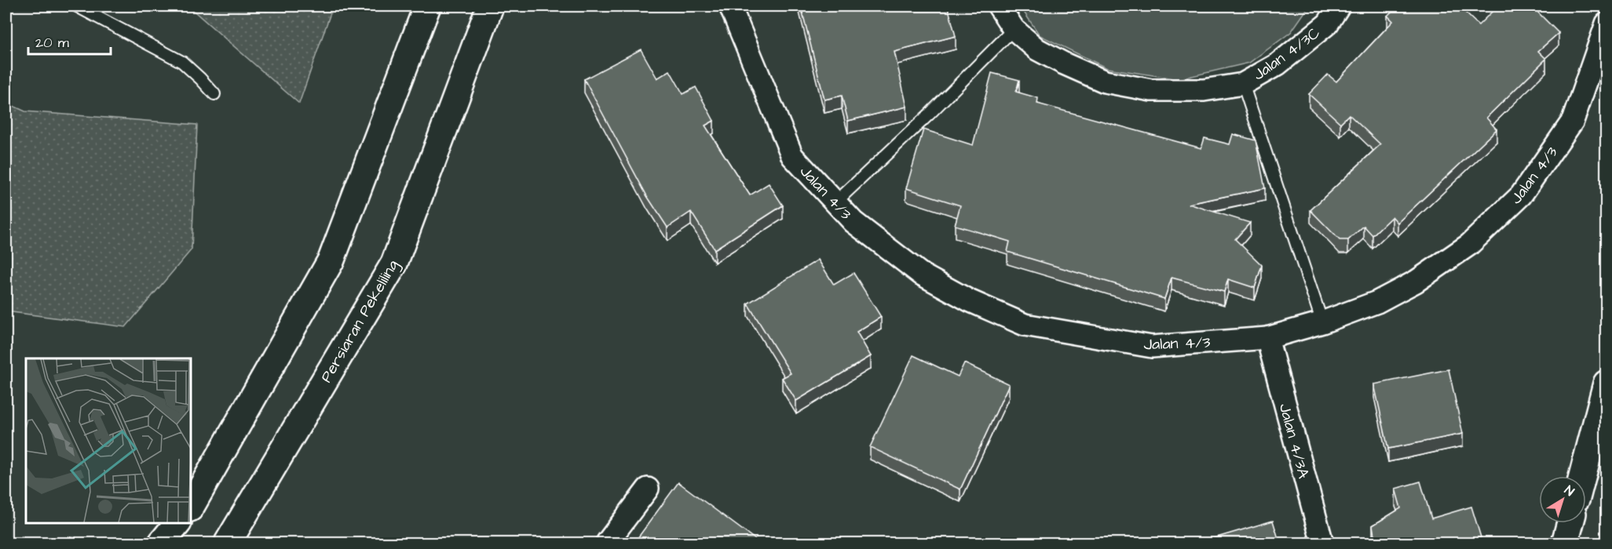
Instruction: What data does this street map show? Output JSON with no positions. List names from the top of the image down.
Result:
{
  "streets": {
    "main road": ["Persiaran Pekeliling"],
    "street": ["Jalan 4/3C", "Jalan 4/3", "Jalan 4/3A"]
  },
  "crossings": [
    ["Jalan 4/3", "Jalan 4/3A"]
  ],
  "scale_bar": "20 m",
  "north": "top right"
}
